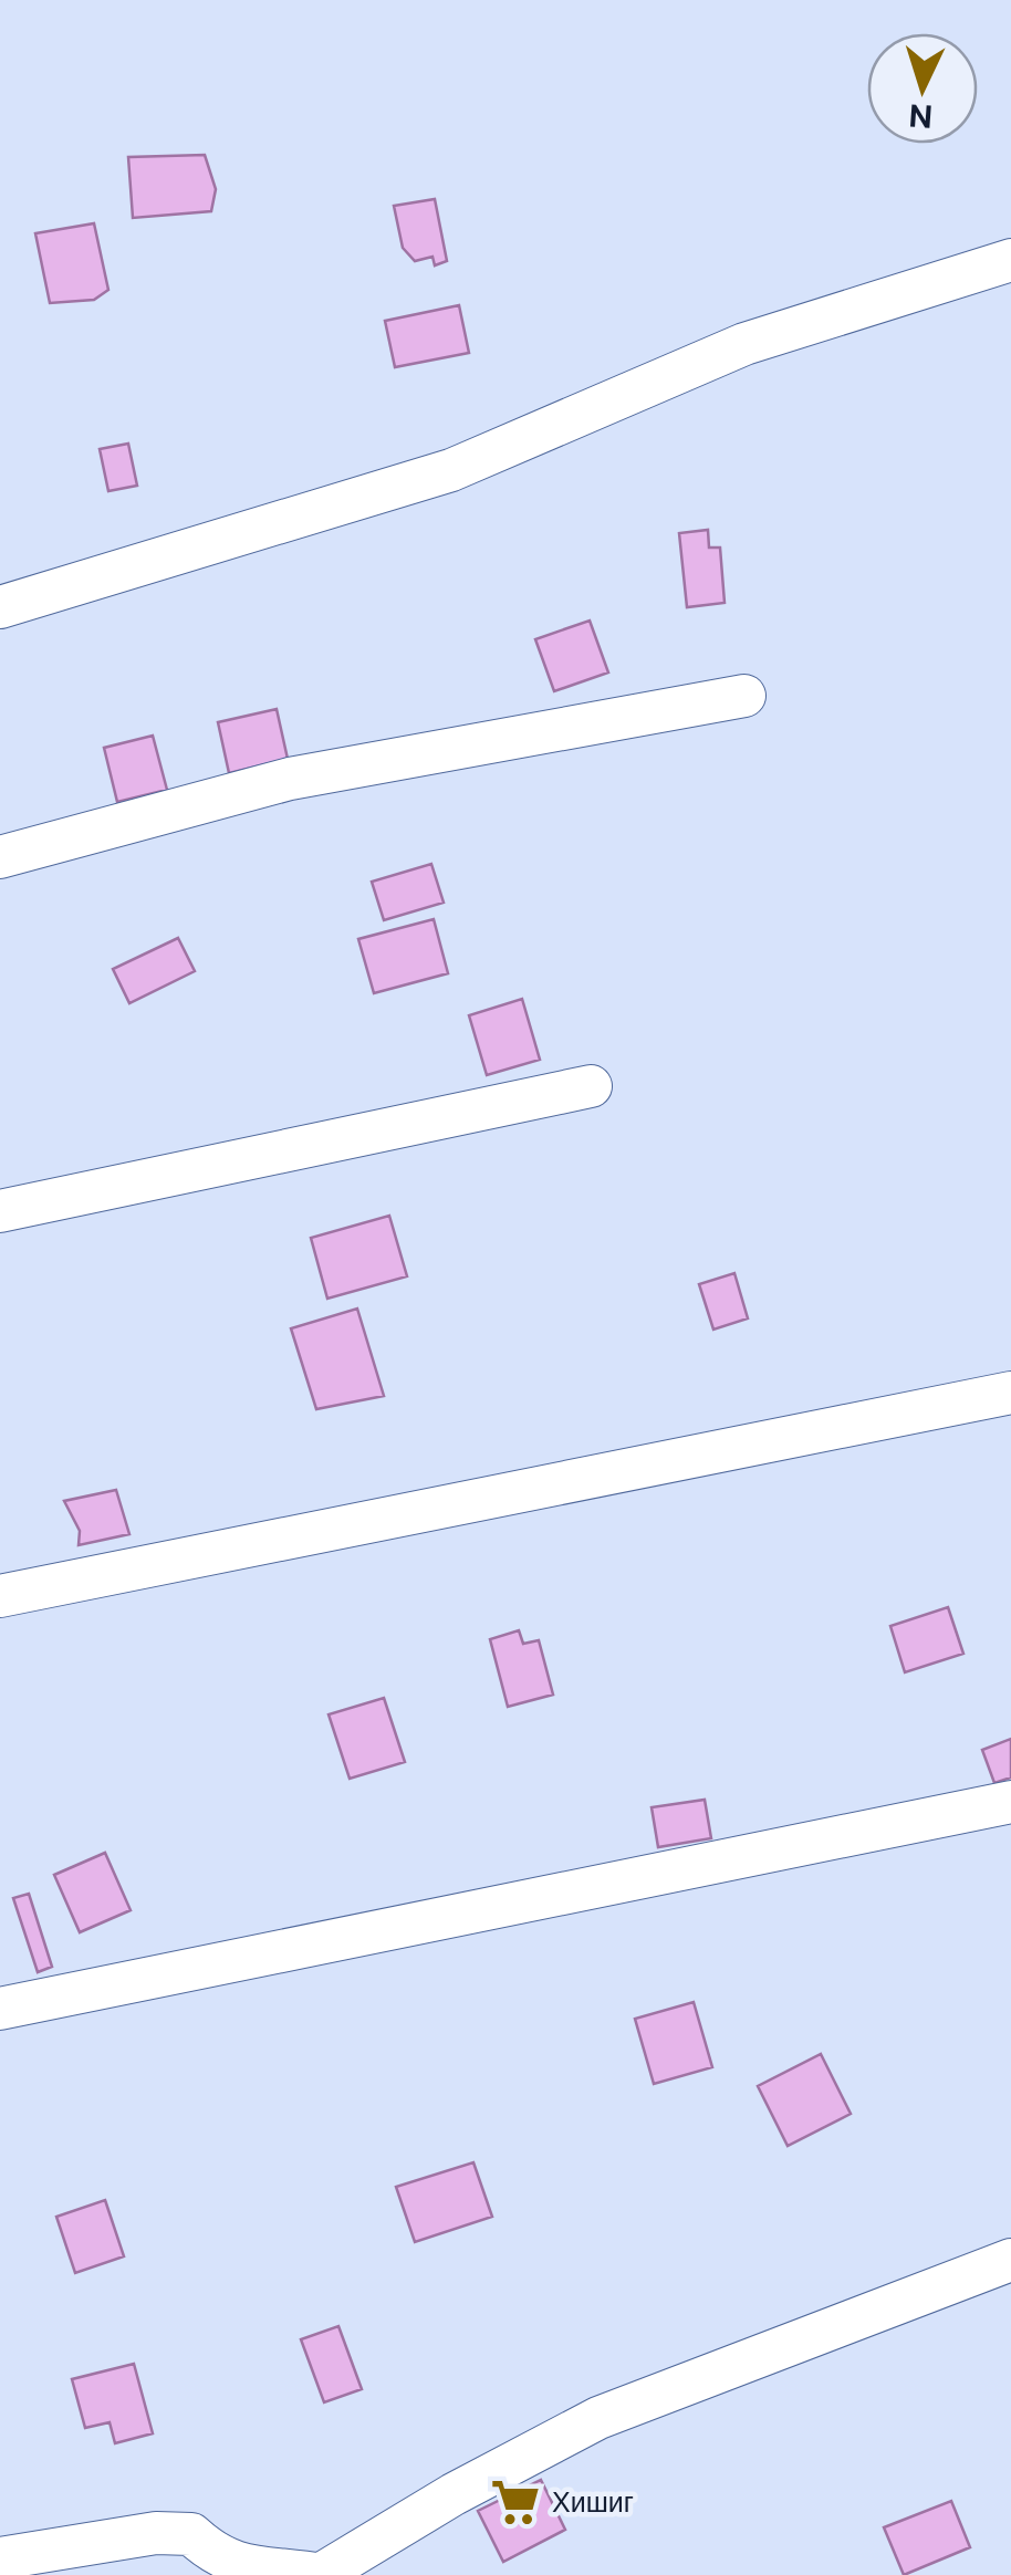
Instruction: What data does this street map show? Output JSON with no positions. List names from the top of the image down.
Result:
{
  "places": {
    "supermarket": ["Хишиг"]
  },
  "north": "bottom"
}
